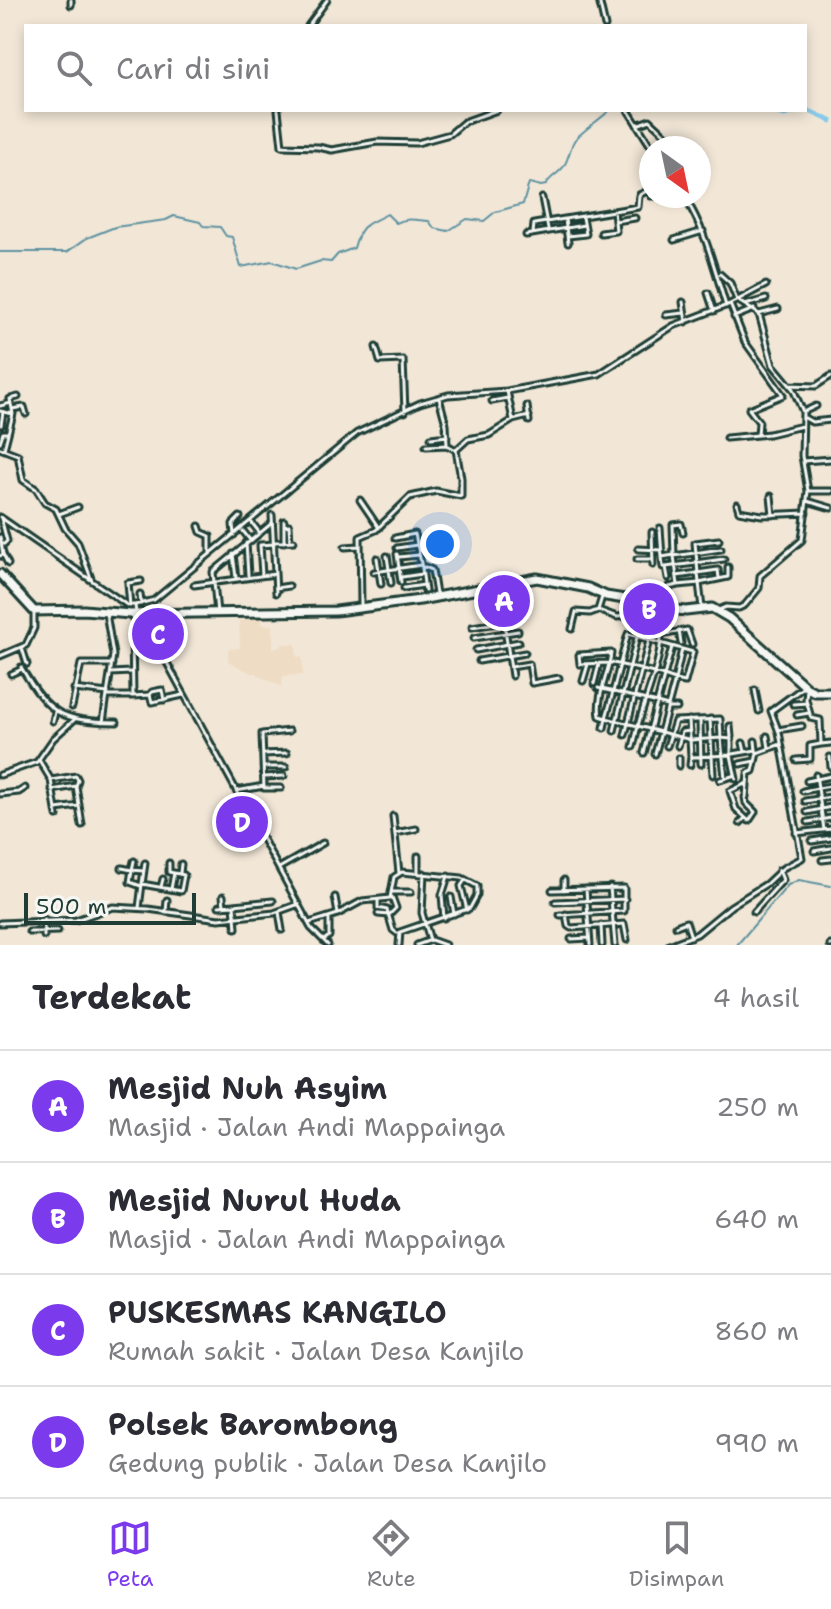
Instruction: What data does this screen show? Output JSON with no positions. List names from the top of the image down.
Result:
{
  "scale_bar": "500 m",
  "north": "bottom right",
  "page": {
    "search": "Cari di sini",
    "pins": [
      "A",
      "B",
      "C",
      "D"
    ],
    "scale": "500 m",
    "heading": ["Terdekat", "4 hasil"],
    "list": [
      {
        "mark": "A",
        "name": "Mesjid Nuh Asyim",
        "note": "Masjid · Jalan Andi Mappainga",
        "value": "250 m"
      },
      {
        "mark": "B",
        "name": "Mesjid Nurul Huda",
        "note": "Masjid · Jalan Andi Mappainga",
        "value": "640 m"
      },
      {
        "mark": "C",
        "name": "PUSKESMAS KANGILO",
        "note": "Rumah sakit · Jalan Desa Kanjilo",
        "value": "860 m"
      },
      {
        "mark": "D",
        "name": "Polsek Barombong",
        "note": "Gedung publik · Jalan Desa Kanjilo",
        "value": "990 m"
      }
    ],
    "nav": ["Peta", "Rute", "Disimpan"]
  }
}
